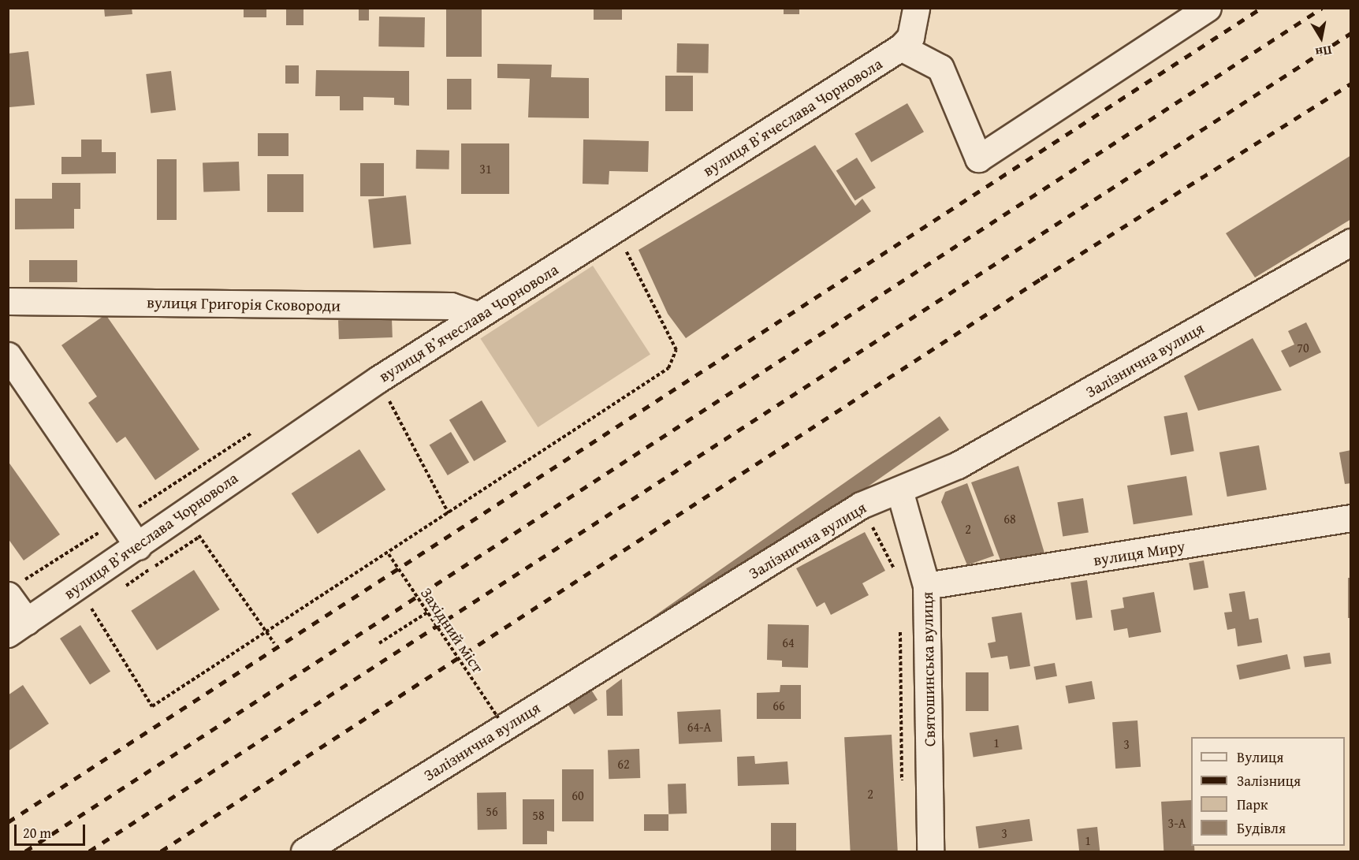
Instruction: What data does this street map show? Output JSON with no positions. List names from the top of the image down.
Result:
{
  "streets": {
    "street": [
      "вулиця Вʼячеслава Чорновола",
      "вулиця Григорія Сковороди",
      "Залізнична вулиця",
      "вулиця Миру",
      "Святошинська вулиця"
    ],
    "path": ["Західний міст"]
  },
  "crossings": [
    ["вулиця Вʼячеслава Чорновола", "вулиця Григорія Сковороди"],
    ["Залізнична вулиця", "Святошинська вулиця"],
    ["вулиця Миру", "Святошинська вулиця"]
  ],
  "house_numbers": [
    "31",
    "70",
    "68",
    "2",
    "64",
    "66",
    "64-А",
    "1",
    "3",
    "62",
    "2",
    "60",
    "56",
    "58",
    "3-А",
    "3",
    "1"
  ],
  "legend": [
    "Вулиця",
    "Залізниця",
    "Парк",
    "Будівля"
  ],
  "scale_bar": "20 m",
  "north": "bottom"
}
